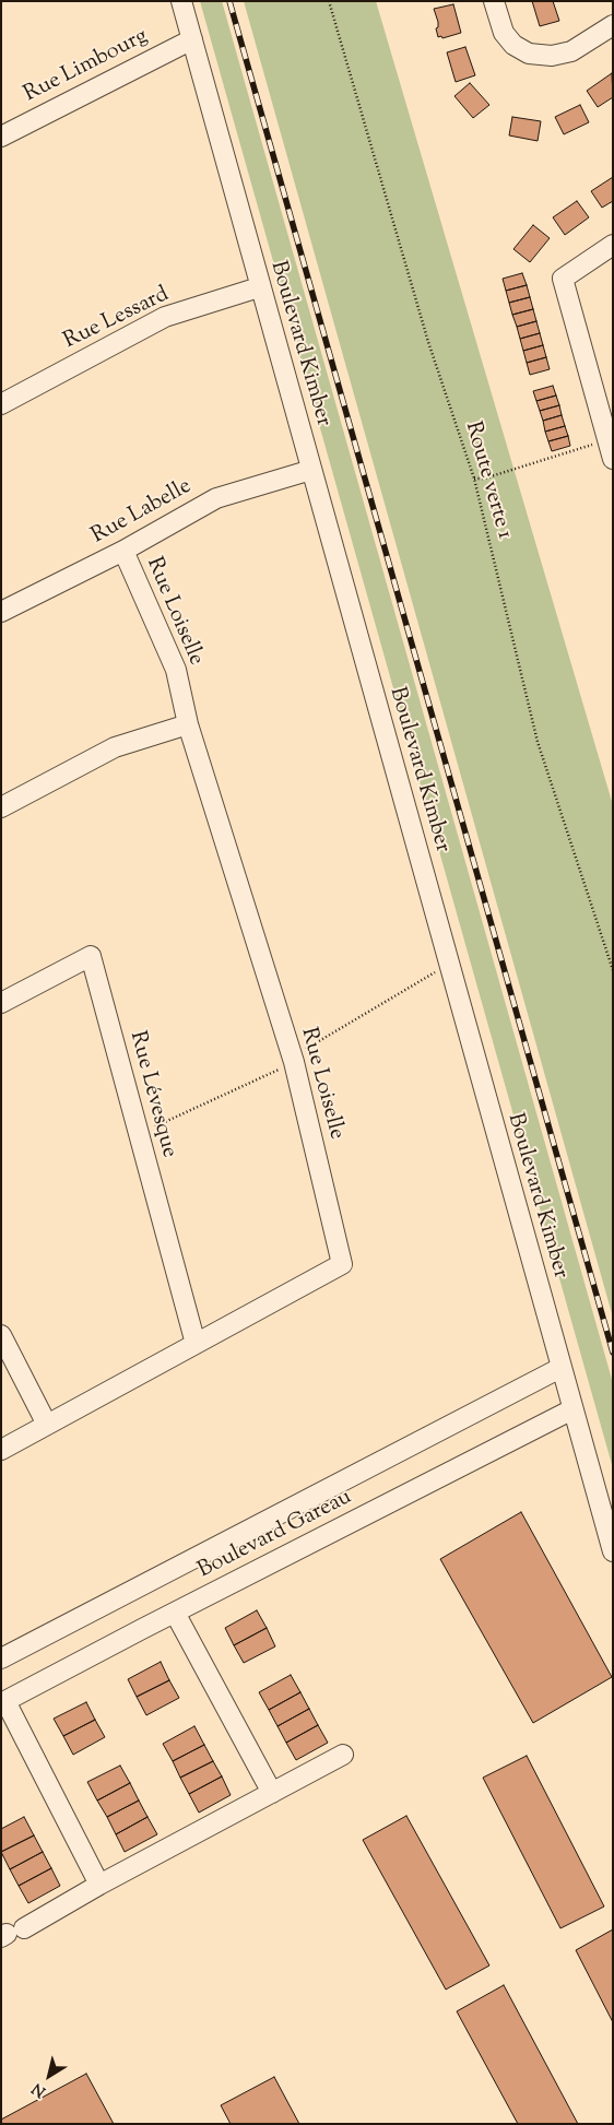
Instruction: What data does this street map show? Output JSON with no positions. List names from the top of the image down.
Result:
{
  "streets": {
    "street": [
      "Rue Limbourg",
      "Rue Lessard",
      "Boulevard Kimber",
      "Rue Labelle",
      "Rue Loiselle",
      "Rue Lévesque",
      "Boulevard Gareau"
    ],
    "path": ["Route verte 1"]
  },
  "crossings": [
    ["Rue Limbourg", "Boulevard Kimber"],
    ["Rue Lessard", "Boulevard Kimber"],
    ["Boulevard Kimber", "Rue Labelle"],
    ["Boulevard Kimber", "Boulevard Gareau"],
    ["Rue Labelle", "Rue Loiselle"],
    ["Rue Loiselle", "Rue Lévesque"]
  ],
  "north": "bottom left"
}
